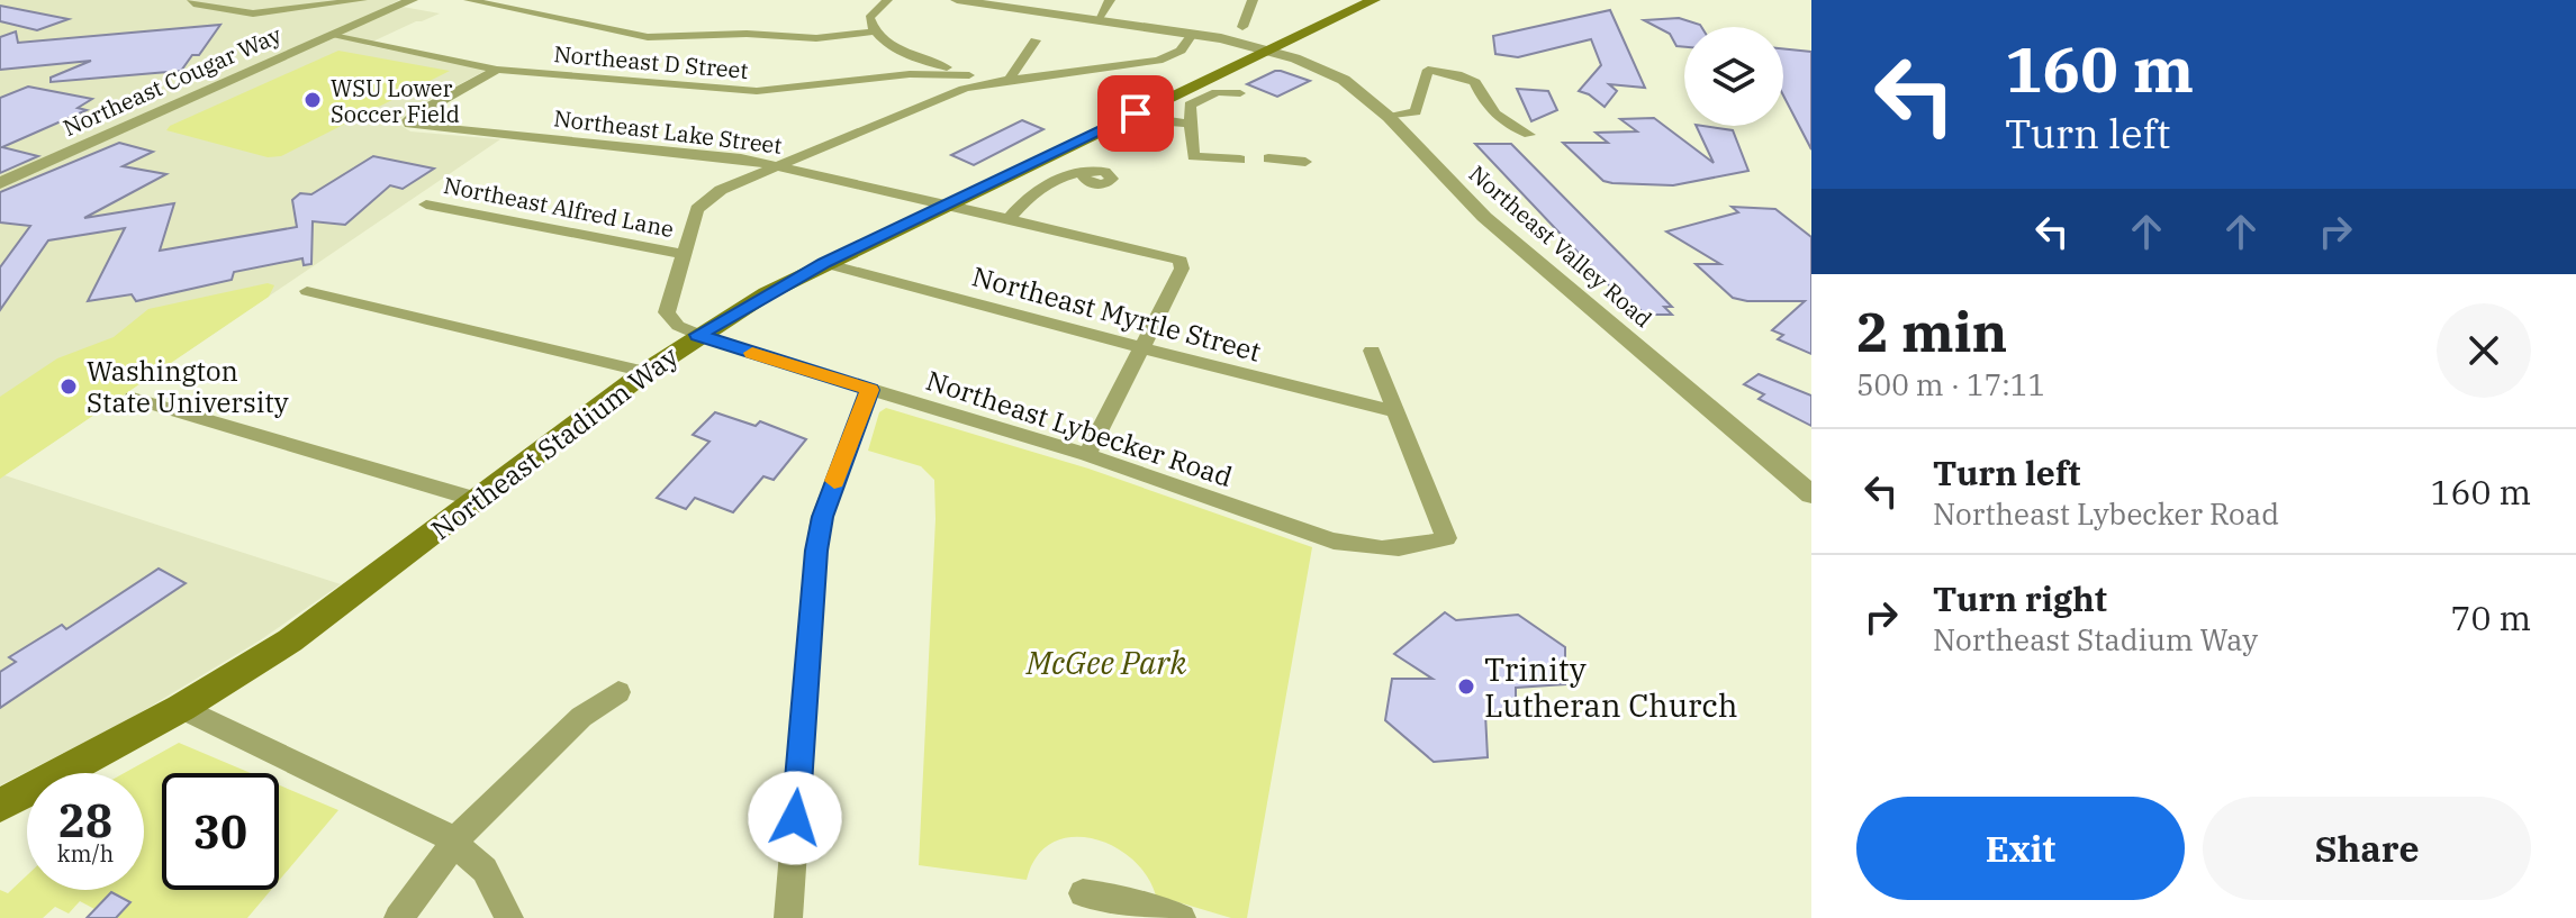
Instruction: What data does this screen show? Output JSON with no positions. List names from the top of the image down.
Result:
{
  "streets": {
    "main road": ["Northeast Stadium Way"],
    "street": [
      "Northeast D Street",
      "Northeast Cougar Way",
      "Northeast Lake Street",
      "Northeast Alfred Lane",
      "Northeast Valley Road",
      "Northeast Myrtle Street",
      "Northeast Lybecker Road"
    ]
  },
  "crossings": [
    ["Northeast D Street", "Northeast Cougar Way"],
    ["Northeast D Street", "Northeast Lake Street"],
    ["Northeast Lake Street", "Northeast Myrtle Street"],
    ["Northeast Lake Street", "Northeast Stadium Way"],
    ["Northeast Valley Road", "Northeast Stadium Way"],
    ["Northeast Myrtle Street", "Northeast Lybecker Road"],
    ["Northeast Myrtle Street", "Northeast Stadium Way"],
    ["Northeast Lybecker Road", "Northeast Stadium Way"]
  ],
  "parks": ["McGee Park"],
  "places": ["WSU Lower Soccer Field", "Washington State University", "Trinity Lutheran Church"],
  "page": {
    "turn": ["160 m", "Turn left"],
    "heading": ["2 min", "500 m · 17:11"],
    "list": [
      {
        "name": "Turn left",
        "note": "Northeast Lybecker Road",
        "value": "160 m"
      },
      {
        "name": "Turn right",
        "note": "Northeast Stadium Way",
        "value": "70 m"
      }
    ],
    "speed": "28 km/h",
    "limit": "30",
    "buttons": ["Exit", "Share"]
  }
}
